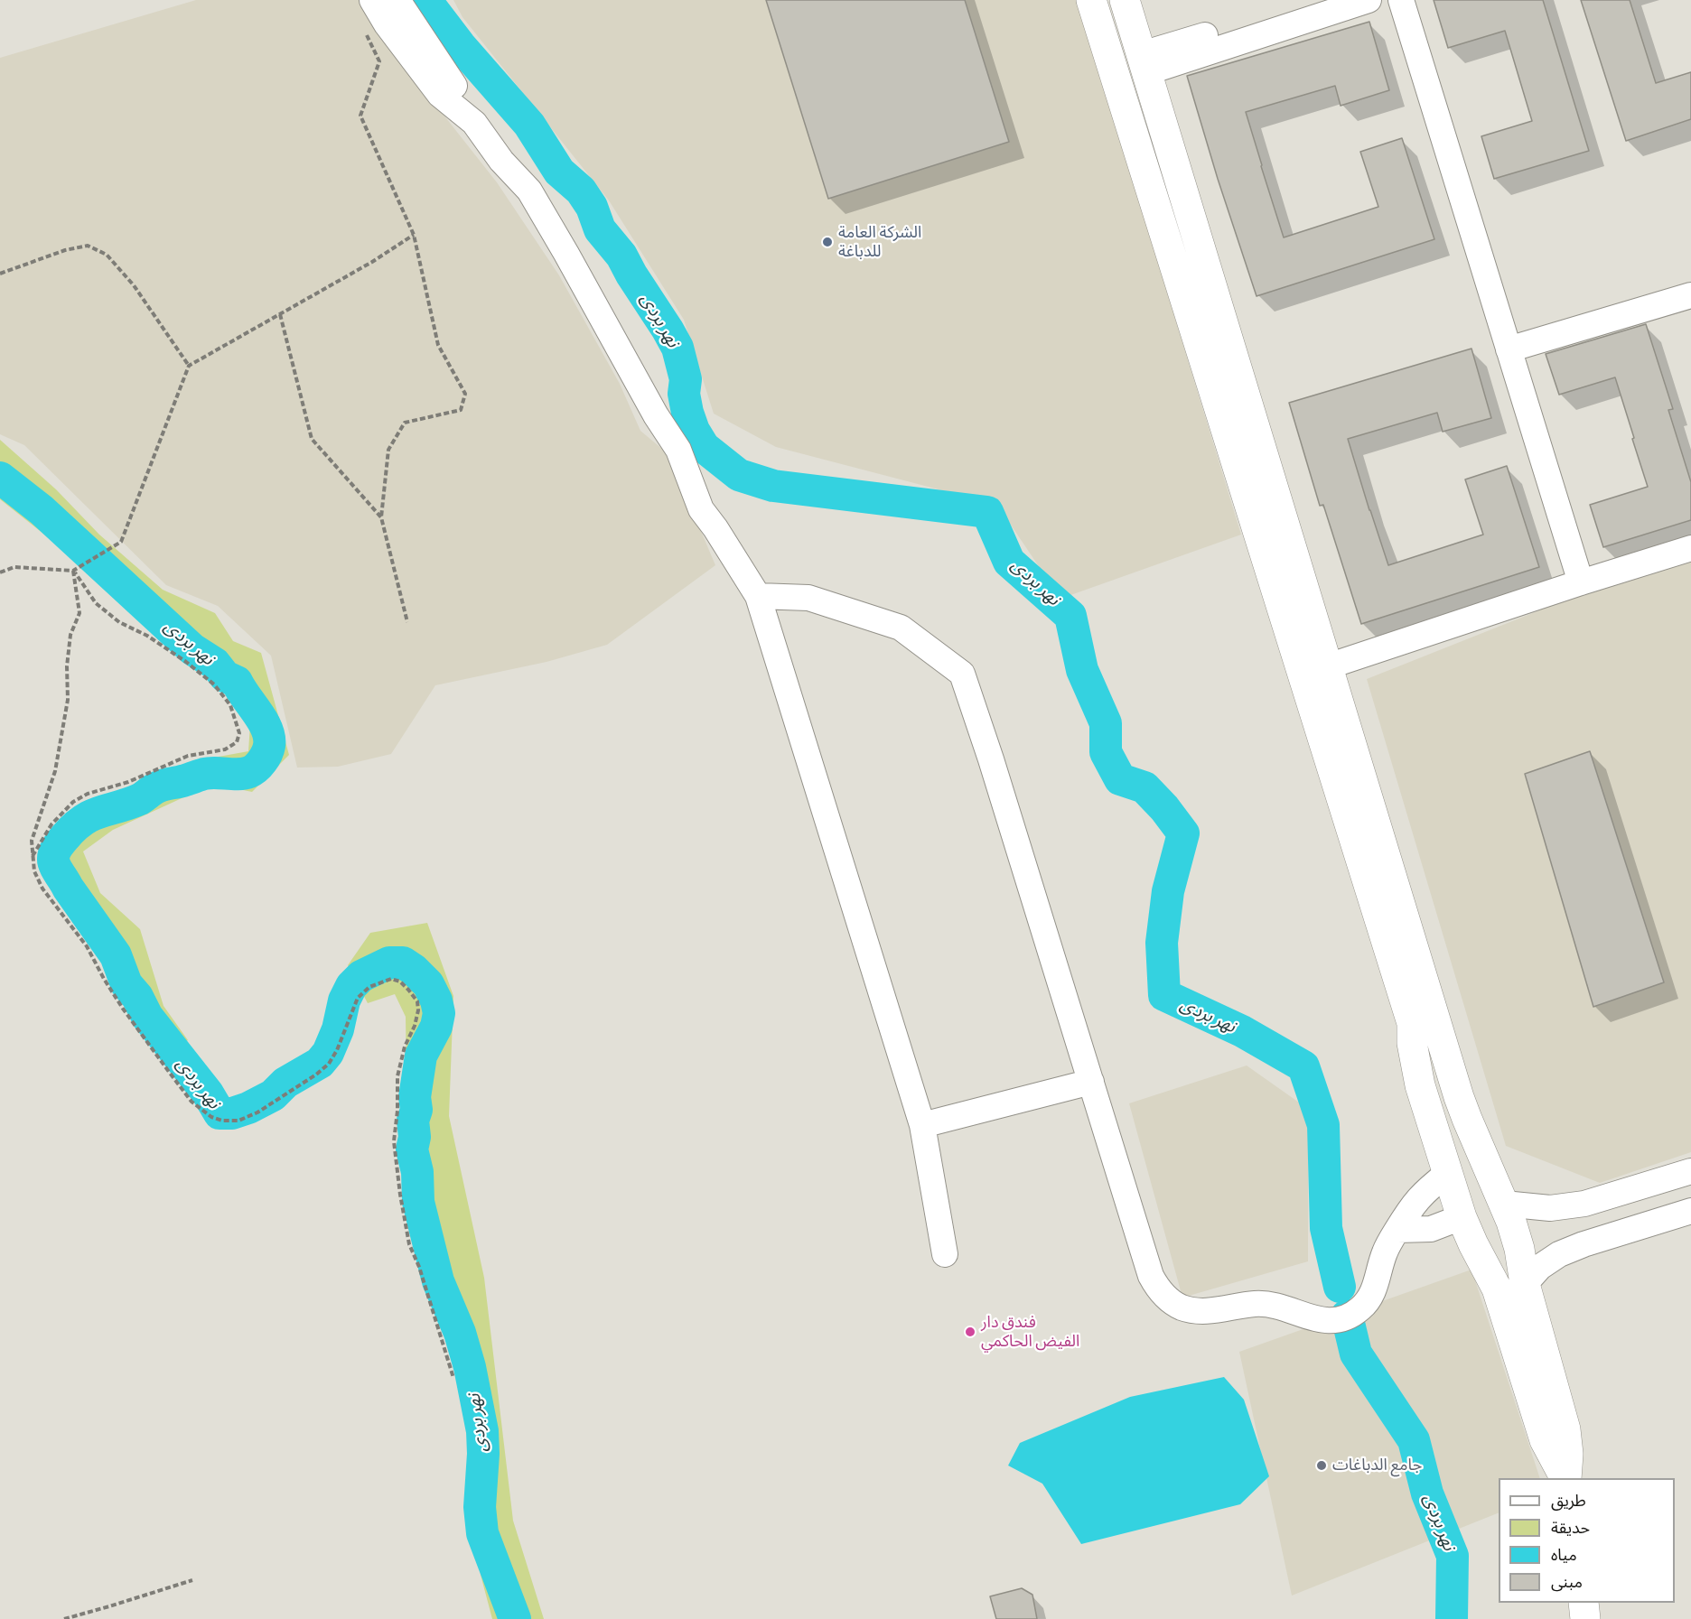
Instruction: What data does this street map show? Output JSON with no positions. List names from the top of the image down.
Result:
{
  "water": ["نهر بردى"],
  "places": ["الشركة العامة للدباغة", "فندق دار الفيض الحاكمي", "جامع الدباغات"],
  "legend": [
    "طريق",
    "حديقة",
    "مياه",
    "مبنى"
  ]
}
